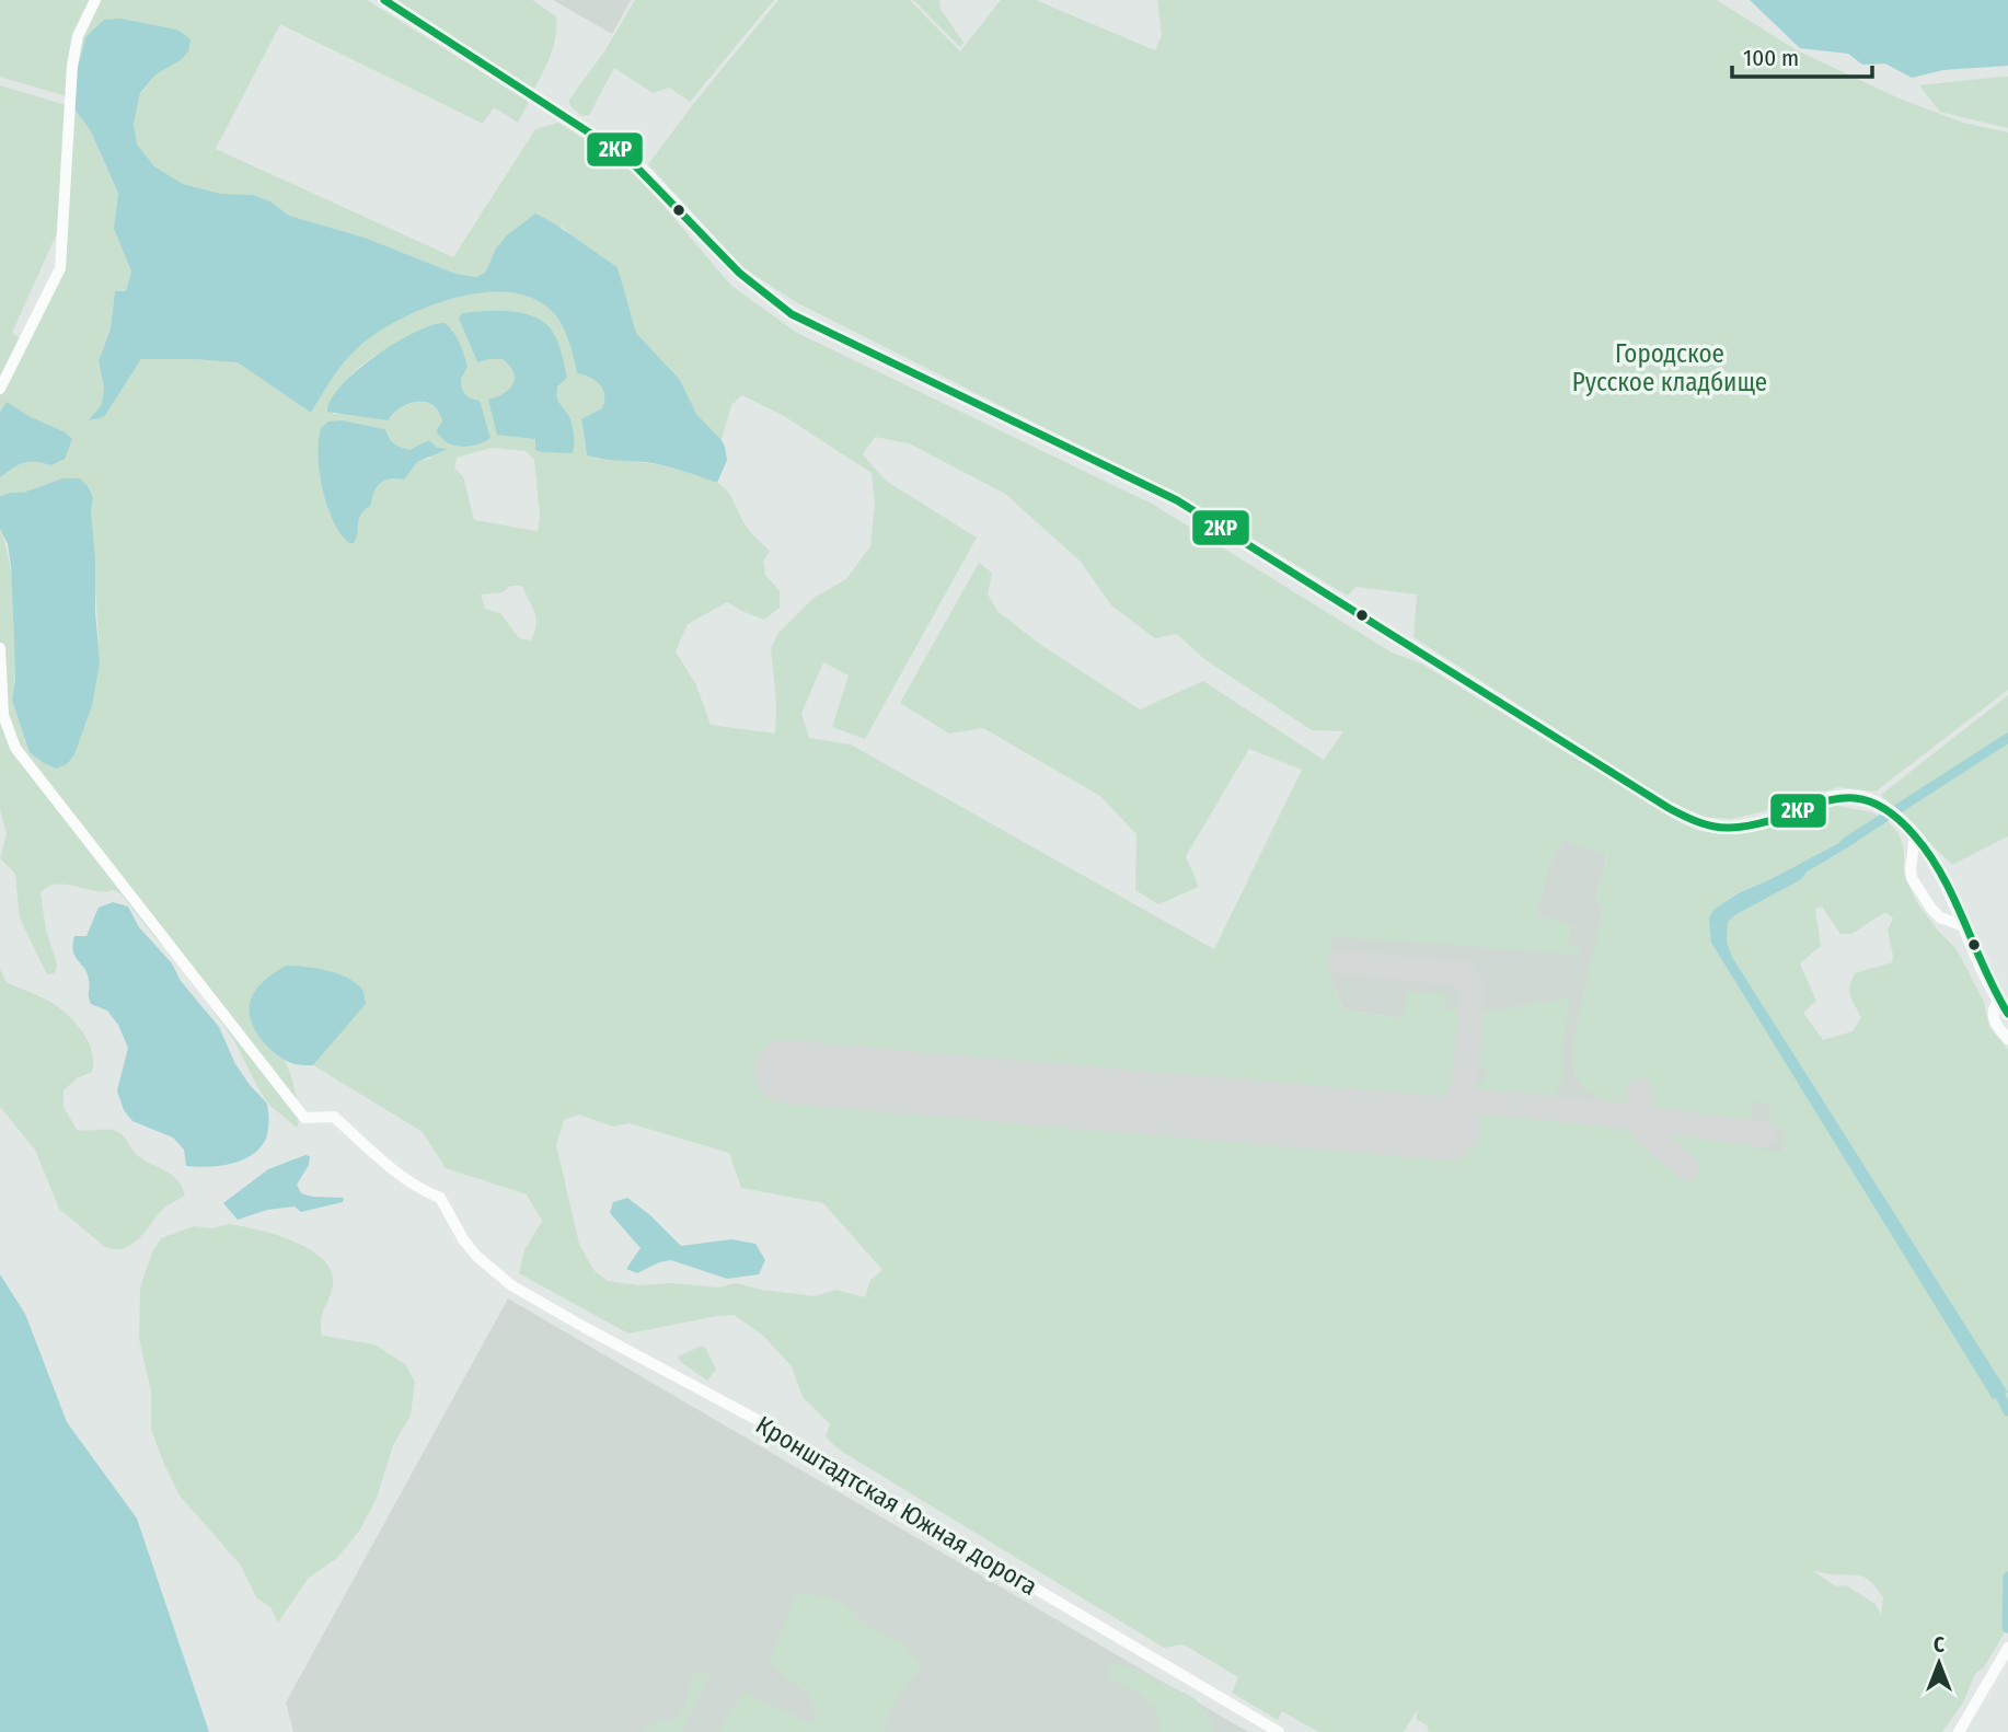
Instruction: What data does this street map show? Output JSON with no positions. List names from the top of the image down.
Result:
{
  "streets": {
    "street": ["Кронштадтская Южная дорога"]
  },
  "parks": ["Городское Русское кладбище"],
  "lines": ["transit line 2КР"],
  "scale_bar": "100 m",
  "north": "top"
}
